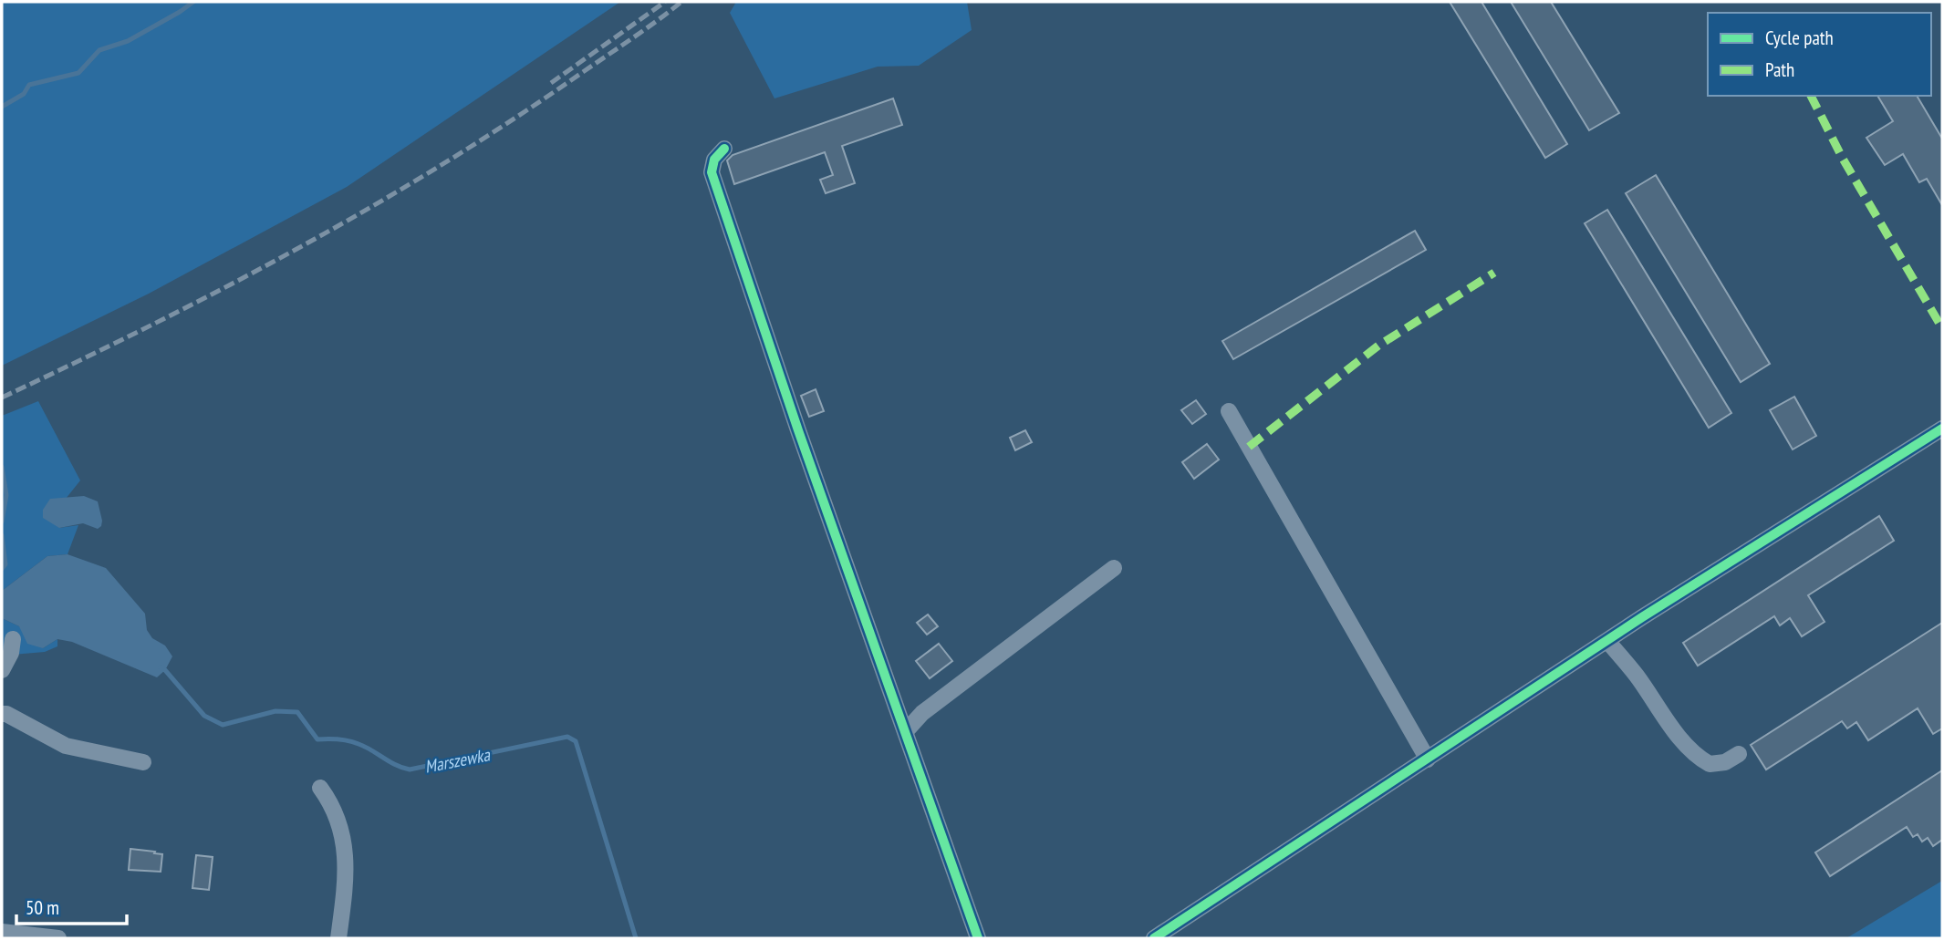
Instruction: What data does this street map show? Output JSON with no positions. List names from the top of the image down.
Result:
{
  "water": ["Marszewka"],
  "legend": ["Cycle path", "Path"],
  "scale_bar": "50 m"
}
